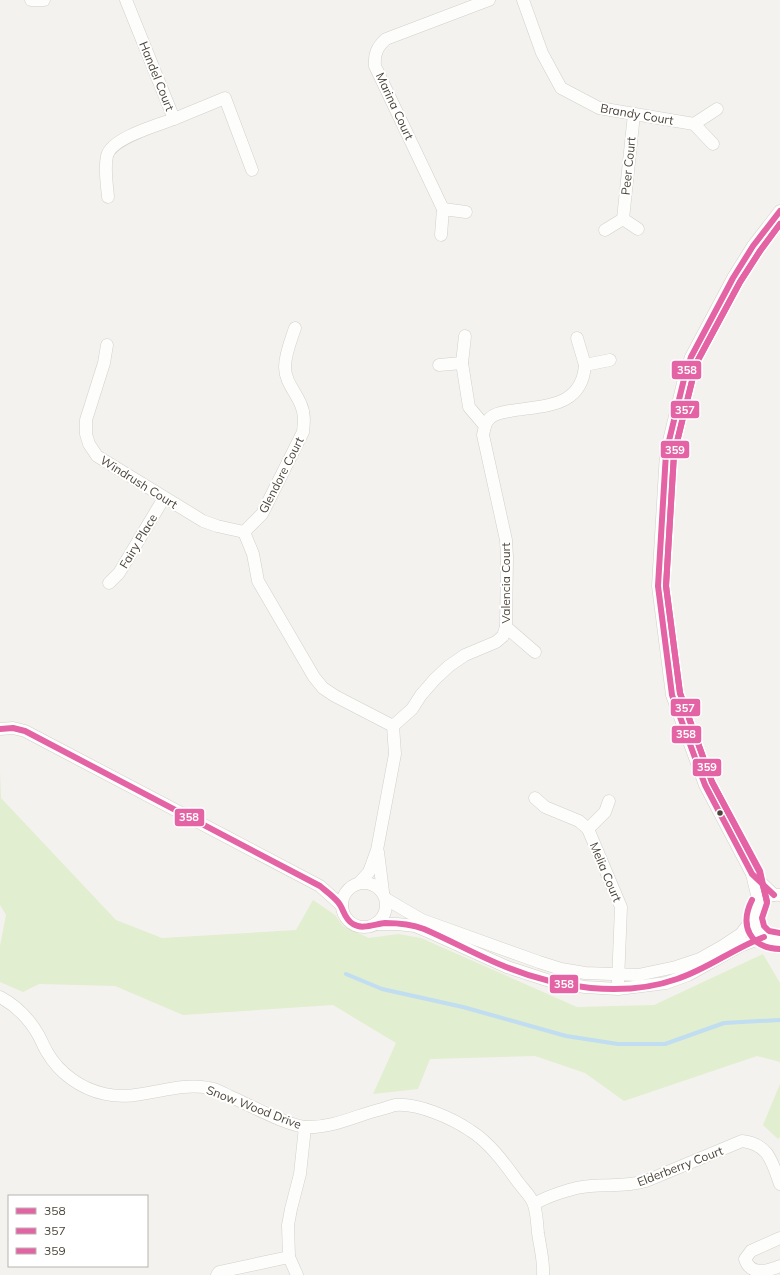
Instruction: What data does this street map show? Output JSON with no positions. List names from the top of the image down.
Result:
{
  "streets": {
    "street": [
      "Handel Court",
      "Marina Court",
      "Brandy Court",
      "Peer Court",
      "Glendore Court",
      "Windrush Court",
      "Fairy Place",
      "Valencia Court",
      "Melia Court",
      "Snow Wood Drive",
      "Elderberry Court"
    ]
  },
  "crossings": [
    ["Brandy Court", "Peer Court"],
    ["Glendore Court", "Windrush Court"],
    ["Windrush Court", "Fairy Place"],
    ["Snow Wood Drive", "Elderberry Court"]
  ],
  "lines": ["transit line 358", "transit line 357", "transit line 359"],
  "legend": ["358", "357", "359"]
}
